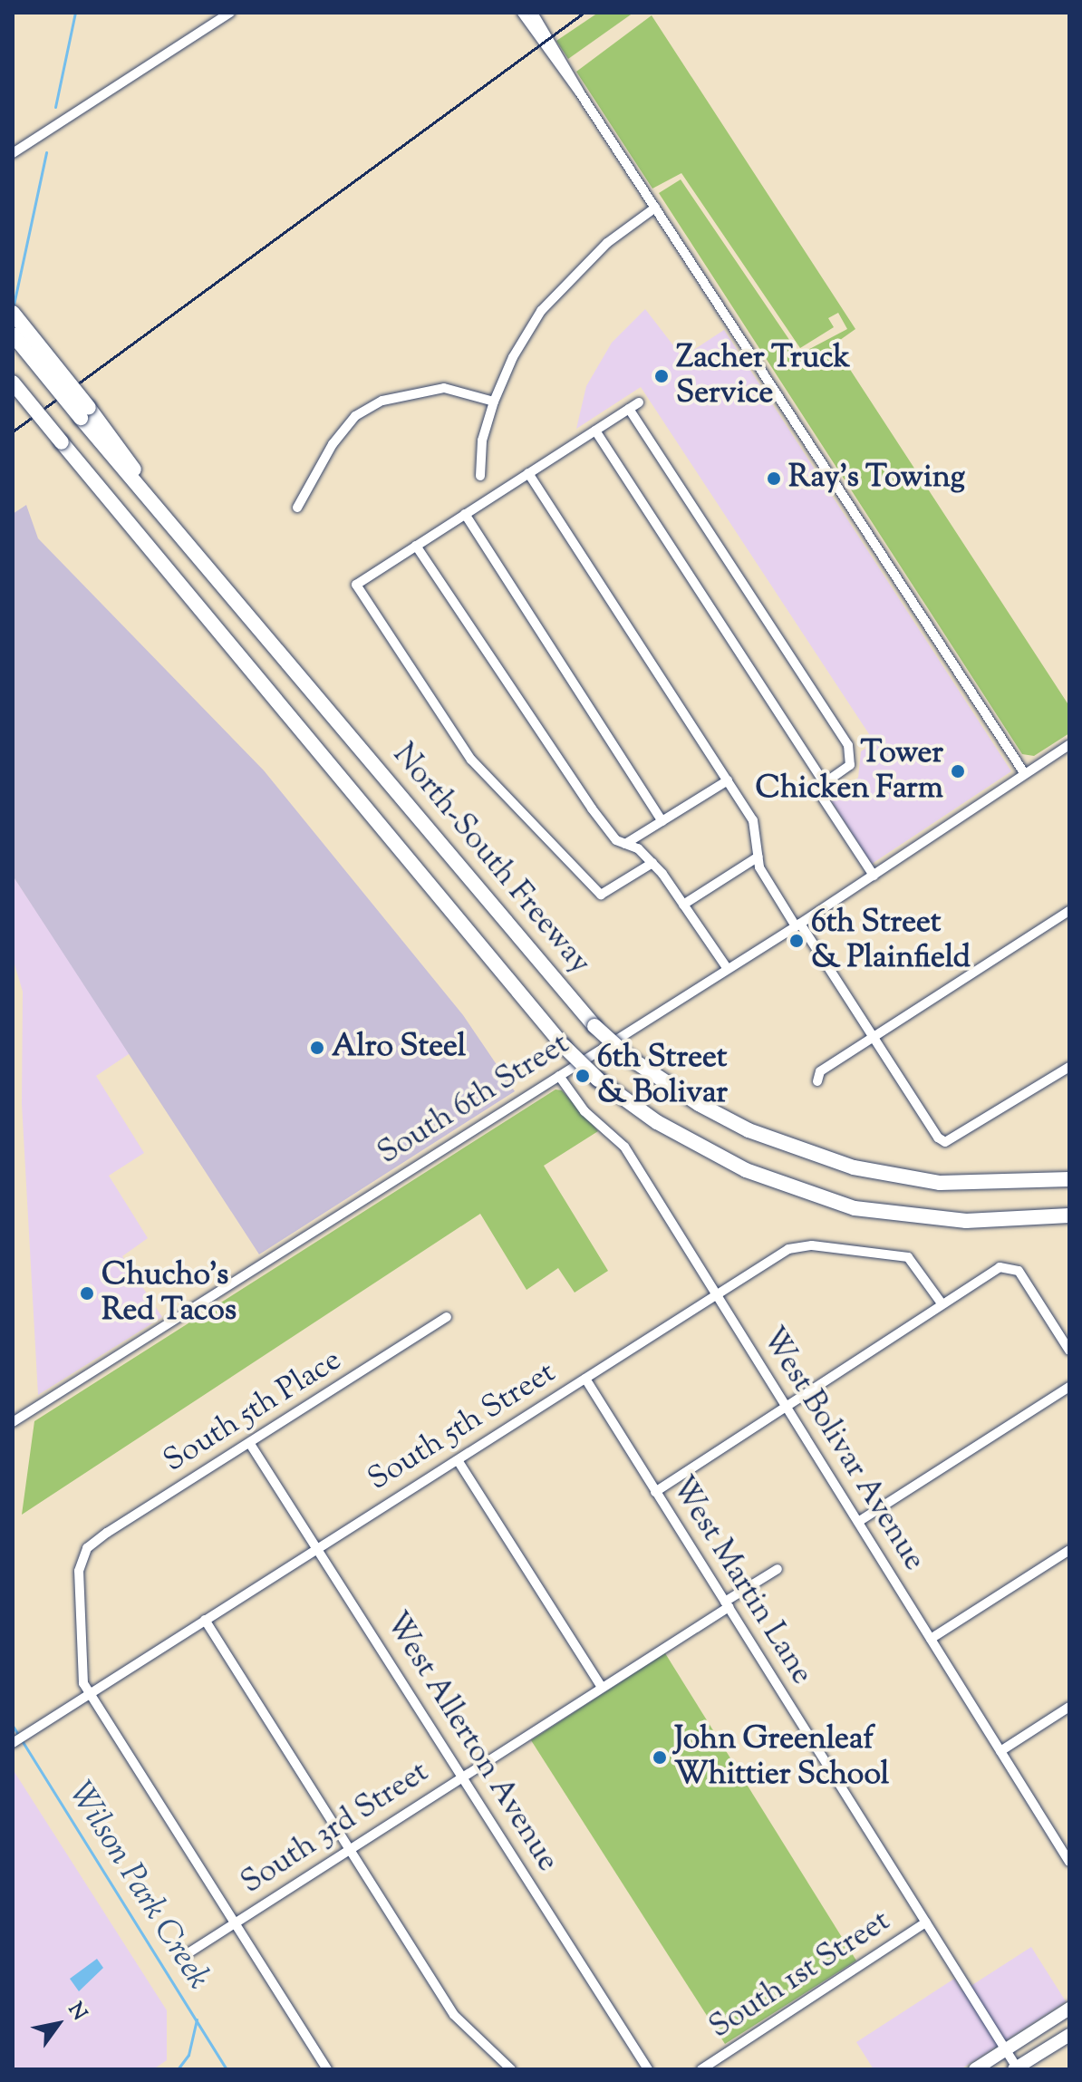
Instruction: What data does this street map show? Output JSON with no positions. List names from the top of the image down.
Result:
{
  "streets": {
    "highway": ["North-South Freeway"],
    "street": [
      "South 6th Street",
      "South 5th Place",
      "South 5th Street",
      "West Bolivar Avenue",
      "West Martin Lane",
      "West Allerton Avenue",
      "South 3rd Street",
      "South 1st Street"
    ]
  },
  "crossings": [
    ["South 6th Street", "West Bolivar Avenue"],
    ["South 5th Place", "South 5th Street"],
    ["South 5th Place", "West Allerton Avenue"],
    ["South 5th Street", "West Bolivar Avenue"],
    ["South 5th Street", "West Martin Lane"],
    ["South 5th Street", "West Allerton Avenue"],
    ["West Martin Lane", "South 3rd Street"],
    ["West Martin Lane", "South 1st Street"],
    ["West Allerton Avenue", "South 3rd Street"]
  ],
  "water": ["Wilson Park Creek"],
  "places": [
    "Zacher Truck Service",
    "Ray's Towing",
    "Tower Chicken Farm",
    "6th Street & Plainfield",
    "Alro Steel",
    "6th Street & Bolivar",
    "Chucho's Red Tacos",
    "John Greenleaf Whittier School"
  ],
  "north": "top right"
}
